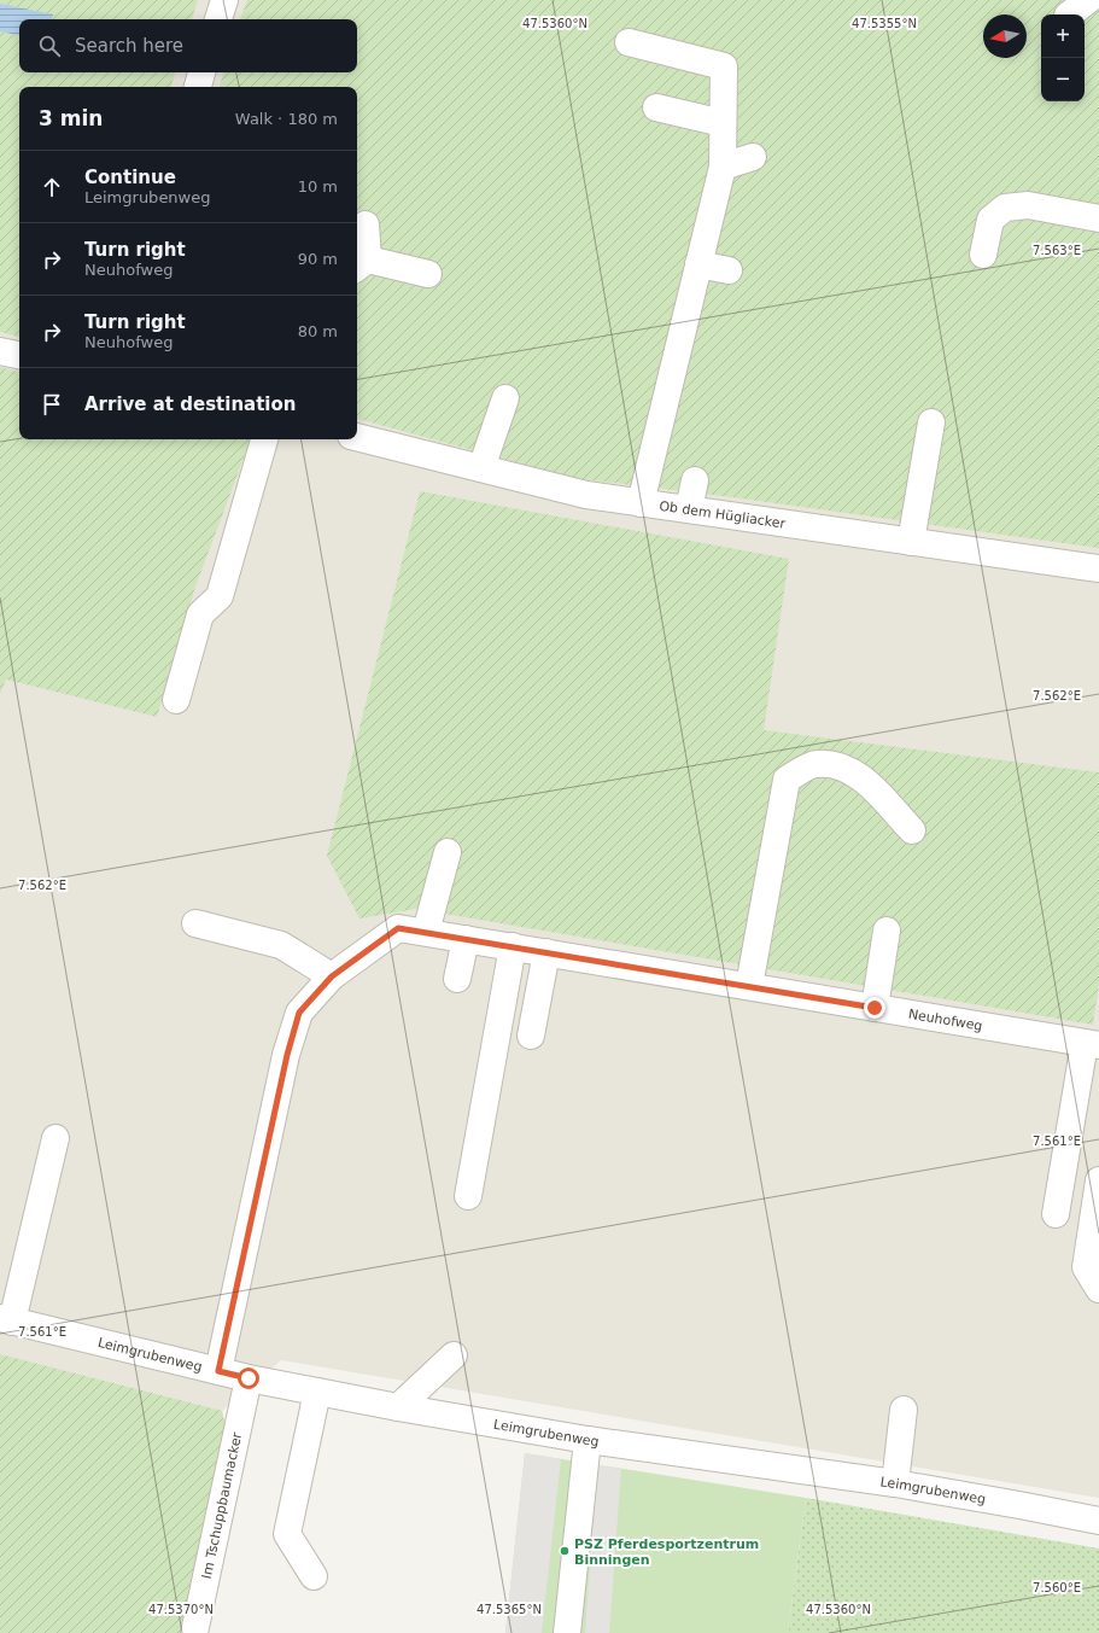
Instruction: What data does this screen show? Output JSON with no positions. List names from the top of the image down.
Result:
{
  "streets": {
    "street": [
      "Ob dem Hügliacker",
      "Neuhofweg",
      "Leimgrubenweg",
      "Im Tschuppbaumacker"
    ]
  },
  "crossings": [
    ["Neuhofweg", "Leimgrubenweg"],
    ["Leimgrubenweg", "Im Tschuppbaumacker"]
  ],
  "places": ["PSZ Pferdesportzentrum Binningen"],
  "north": "left",
  "page": {
    "map_buttons": ["+", "−"],
    "search": "Search here",
    "heading": ["3 min", "Walk · 180 m"],
    "list": [
      ["Continue", "Leimgrubenweg", "10 m"],
      ["Turn right", "Neuhofweg", "90 m"],
      ["Turn right", "Neuhofweg", "80 m"],
      "Arrive at destination"
    ]
  },
  "coordinates": [
    "47.5360°N",
    "47.5355°N",
    "7.563°E",
    "7.562°E",
    "7.561°E",
    "7.560°E",
    "47.5370°N",
    "47.5365°N"
  ]
}
